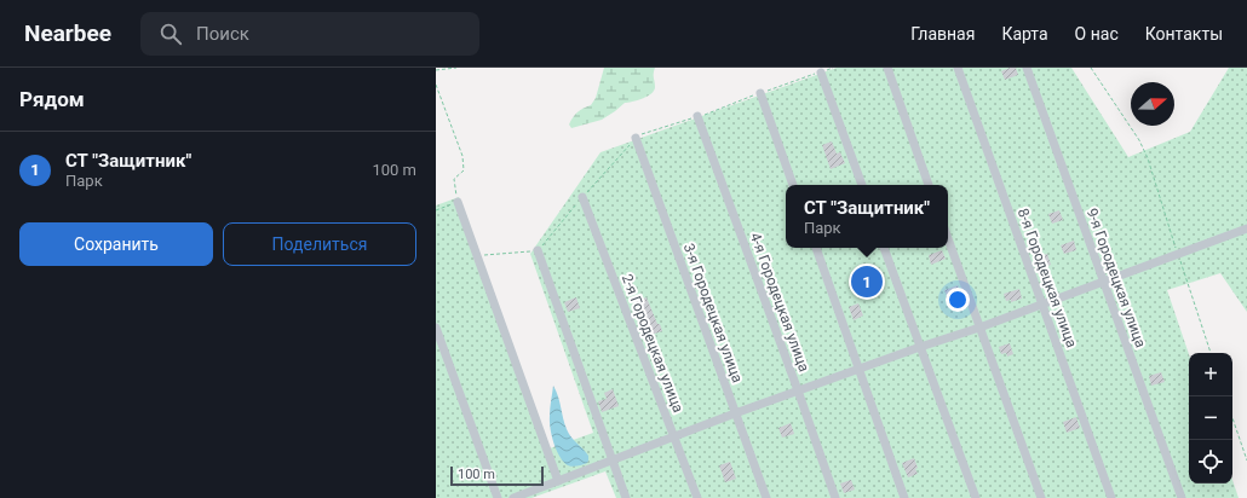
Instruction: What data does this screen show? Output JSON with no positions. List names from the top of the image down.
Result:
{
  "streets": {
    "street": [
      "8-я Городецкая улица",
      "9-я Городецкая улица",
      "4-я Городецкая улица",
      "3-я Городецкая улица",
      "2-я Городецкая улица"
    ]
  },
  "scale_bar": "100 m",
  "north": "right",
  "page": {
    "header": "Nearbee",
    "search": "Поиск",
    "nav": [
      "Главная",
      "Карта",
      "О нас",
      "Контакты"
    ],
    "heading": "Рядом",
    "list": [
      {
        "mark": "1",
        "name": "СТ \"Защитник\"",
        "note": "Парк",
        "value": "100 m"
      }
    ],
    "popup": ["СТ \"Защитник\"", "Парк"],
    "buttons": ["Сохранить", "Поделиться"],
    "pins": "1",
    "map_buttons": ["+", "−"],
    "scale": "100 m"
  }
}
